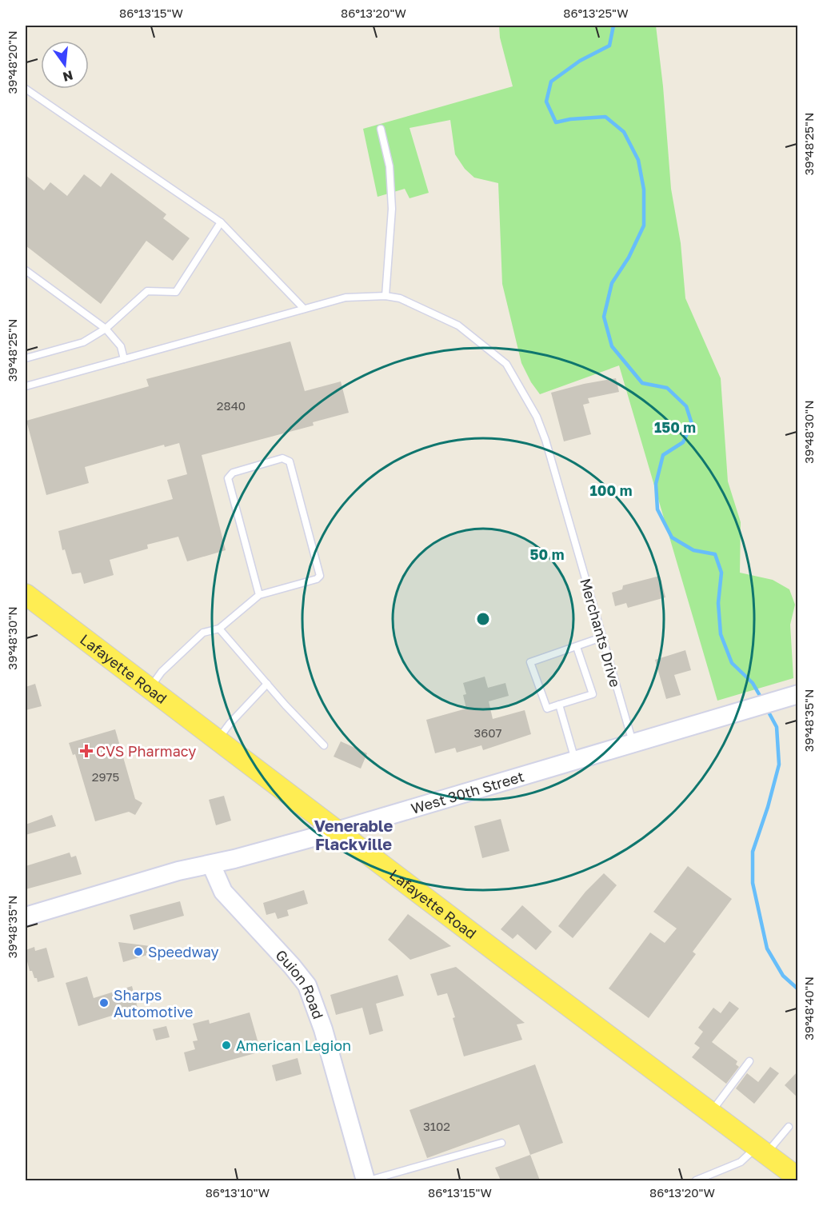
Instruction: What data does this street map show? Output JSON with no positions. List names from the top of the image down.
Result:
{
  "streets": {
    "main road": ["Lafayette Road", "West 30th Street", "Guion Road"],
    "lane": ["Merchants Drive"]
  },
  "crossings": [
    ["Merchants Drive", "West 30th Street"],
    ["Lafayette Road", "West 30th Street"],
    ["West 30th Street", "Guion Road"]
  ],
  "districts": ["Venerable Flackville"],
  "places": {
    "health": ["CVS Pharmacy"],
    "other": ["Speedway", "Sharps Automotive", "American Legion"]
  },
  "house_numbers": [
    "2840",
    "3607",
    "2975",
    "3102"
  ],
  "north": "bottom",
  "coordinates": [
    "86°13'15\"W",
    "86°13'20\"W",
    "86°13'25\"W",
    "39°48'20\"N",
    "39°48'25\"N",
    "39°48'30\"N",
    "39°48'35\"N",
    "39°48'40\"N",
    "86°13'10\"W"
  ],
  "rings": ["150 m", "100 m", "50 m"]
}
